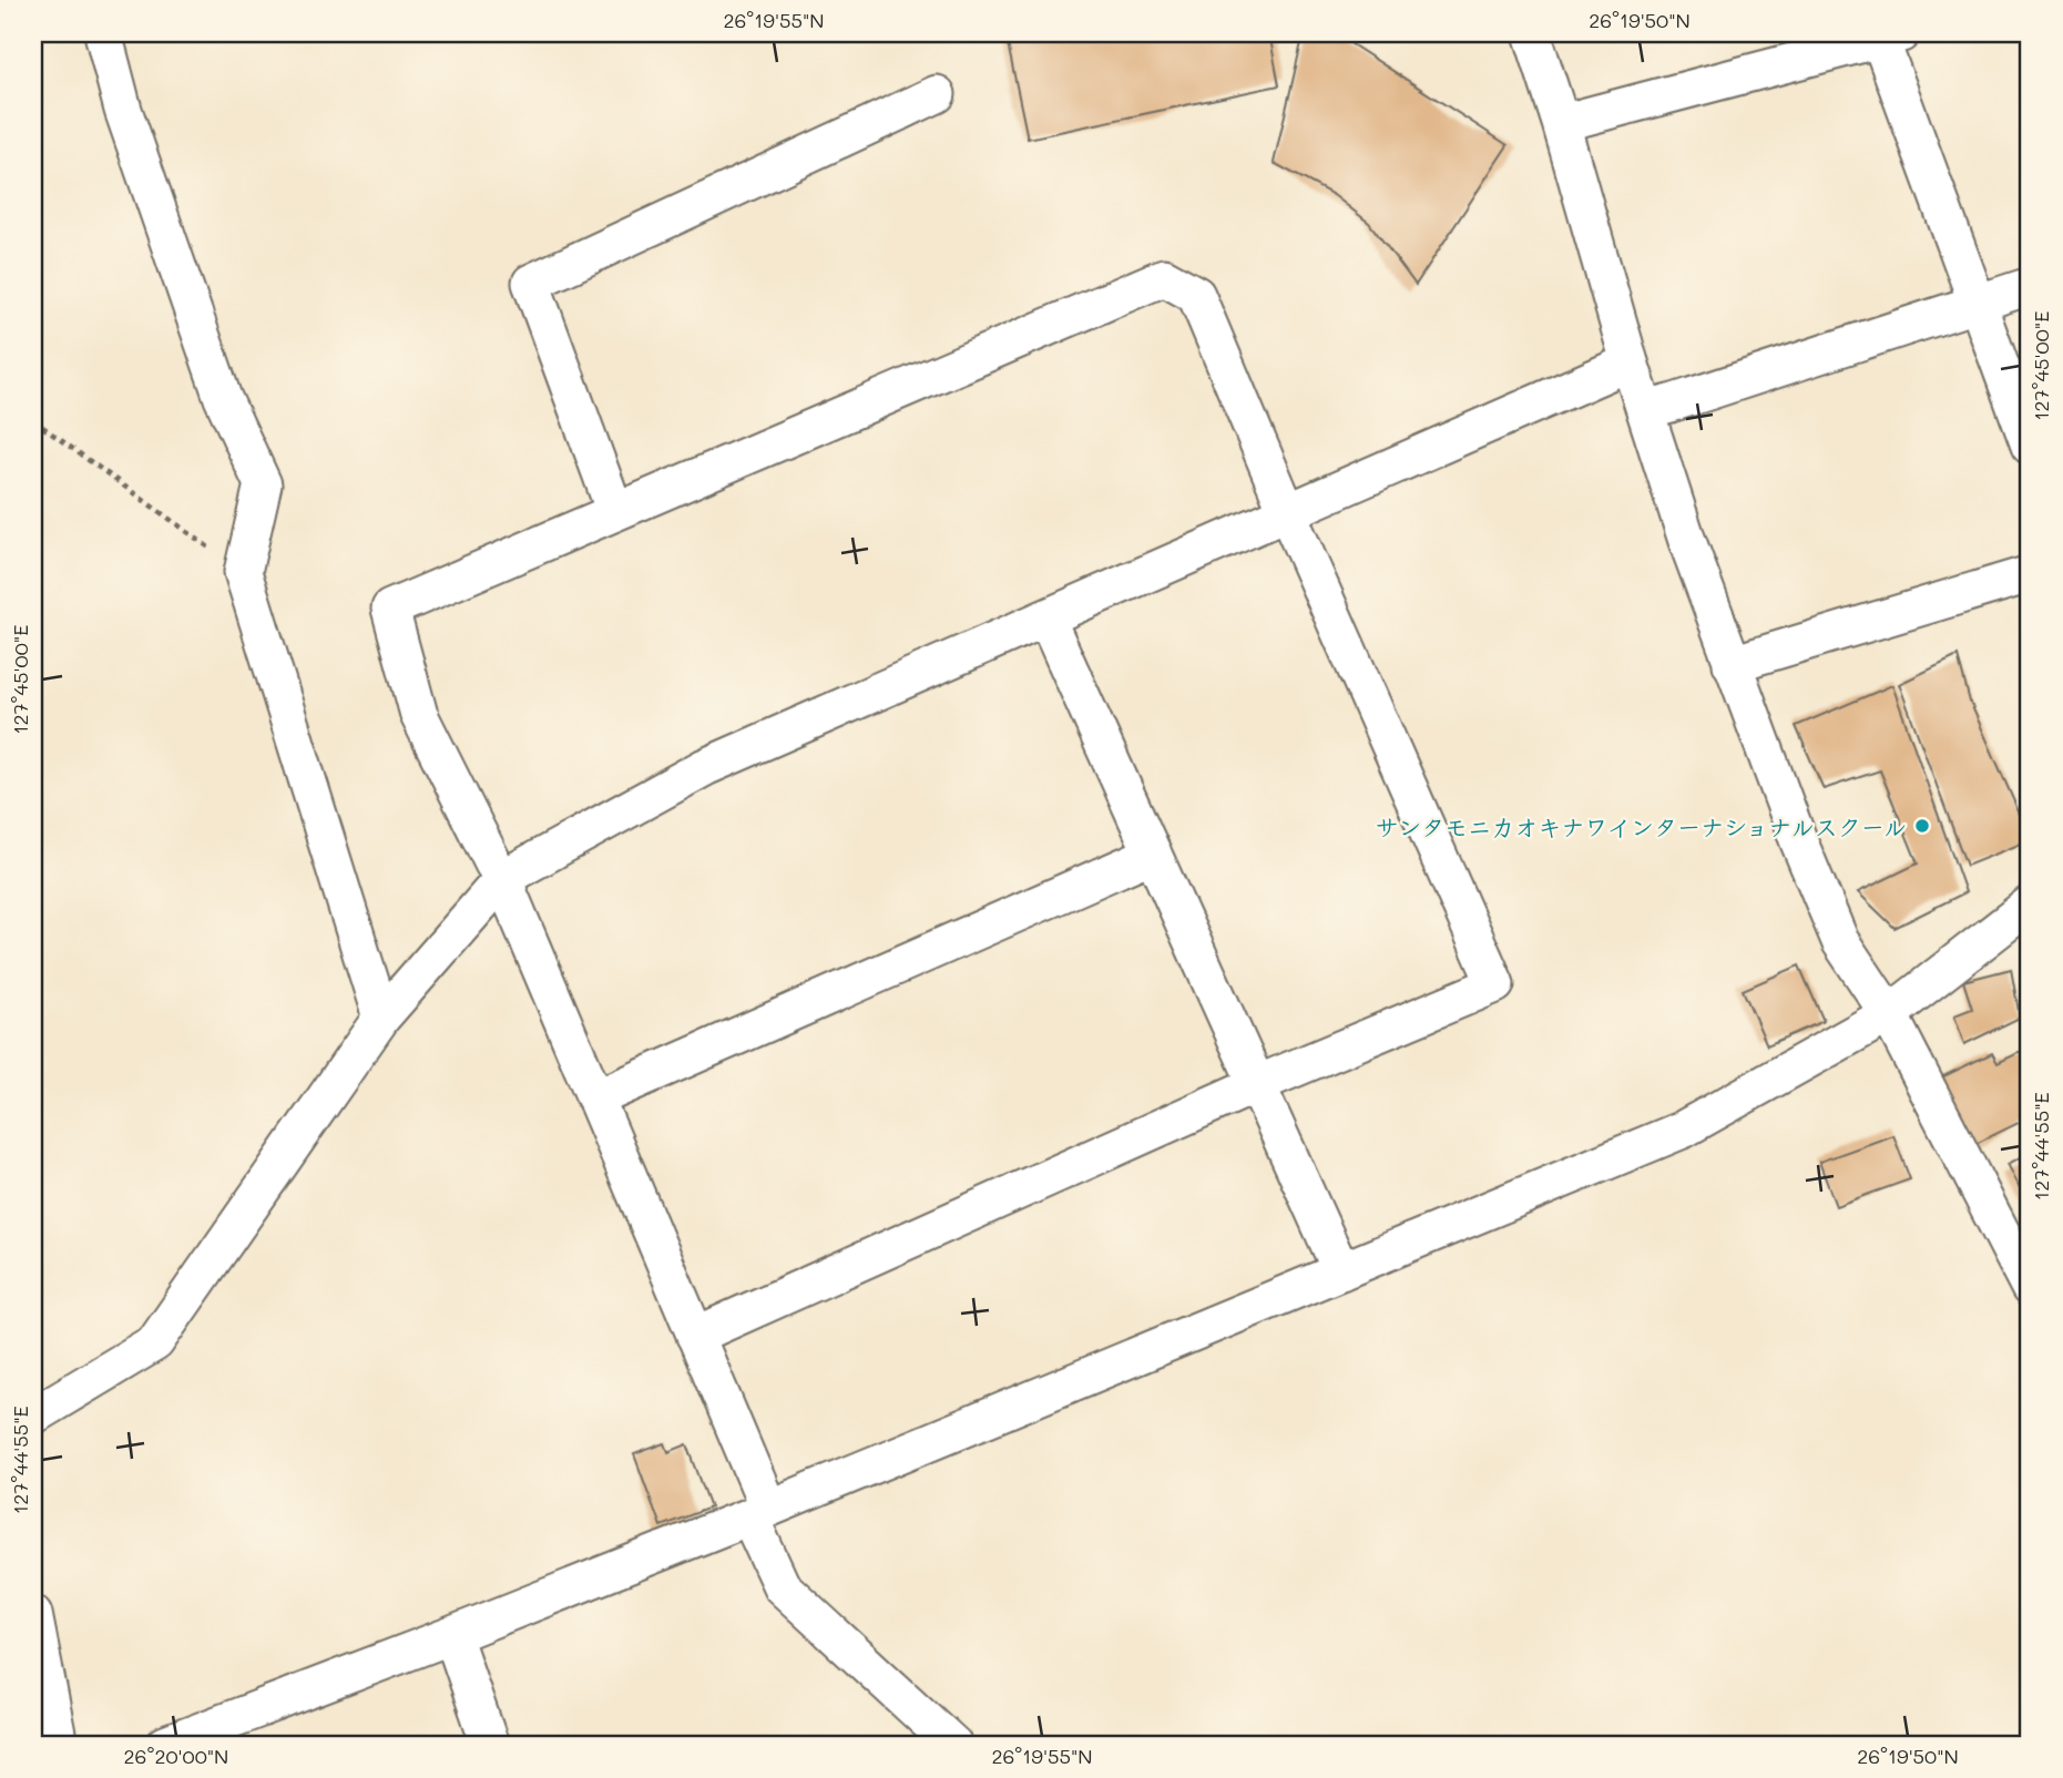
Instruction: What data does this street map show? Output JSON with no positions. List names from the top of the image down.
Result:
{
  "places": ["サンタモニカオキナワインターナショナルスクール"],
  "coordinates": [
    "26°19'55\"N",
    "26°19'50\"N",
    "127°45'00\"E",
    "127°44'55\"E",
    "26°20'00\"N"
  ]
}
